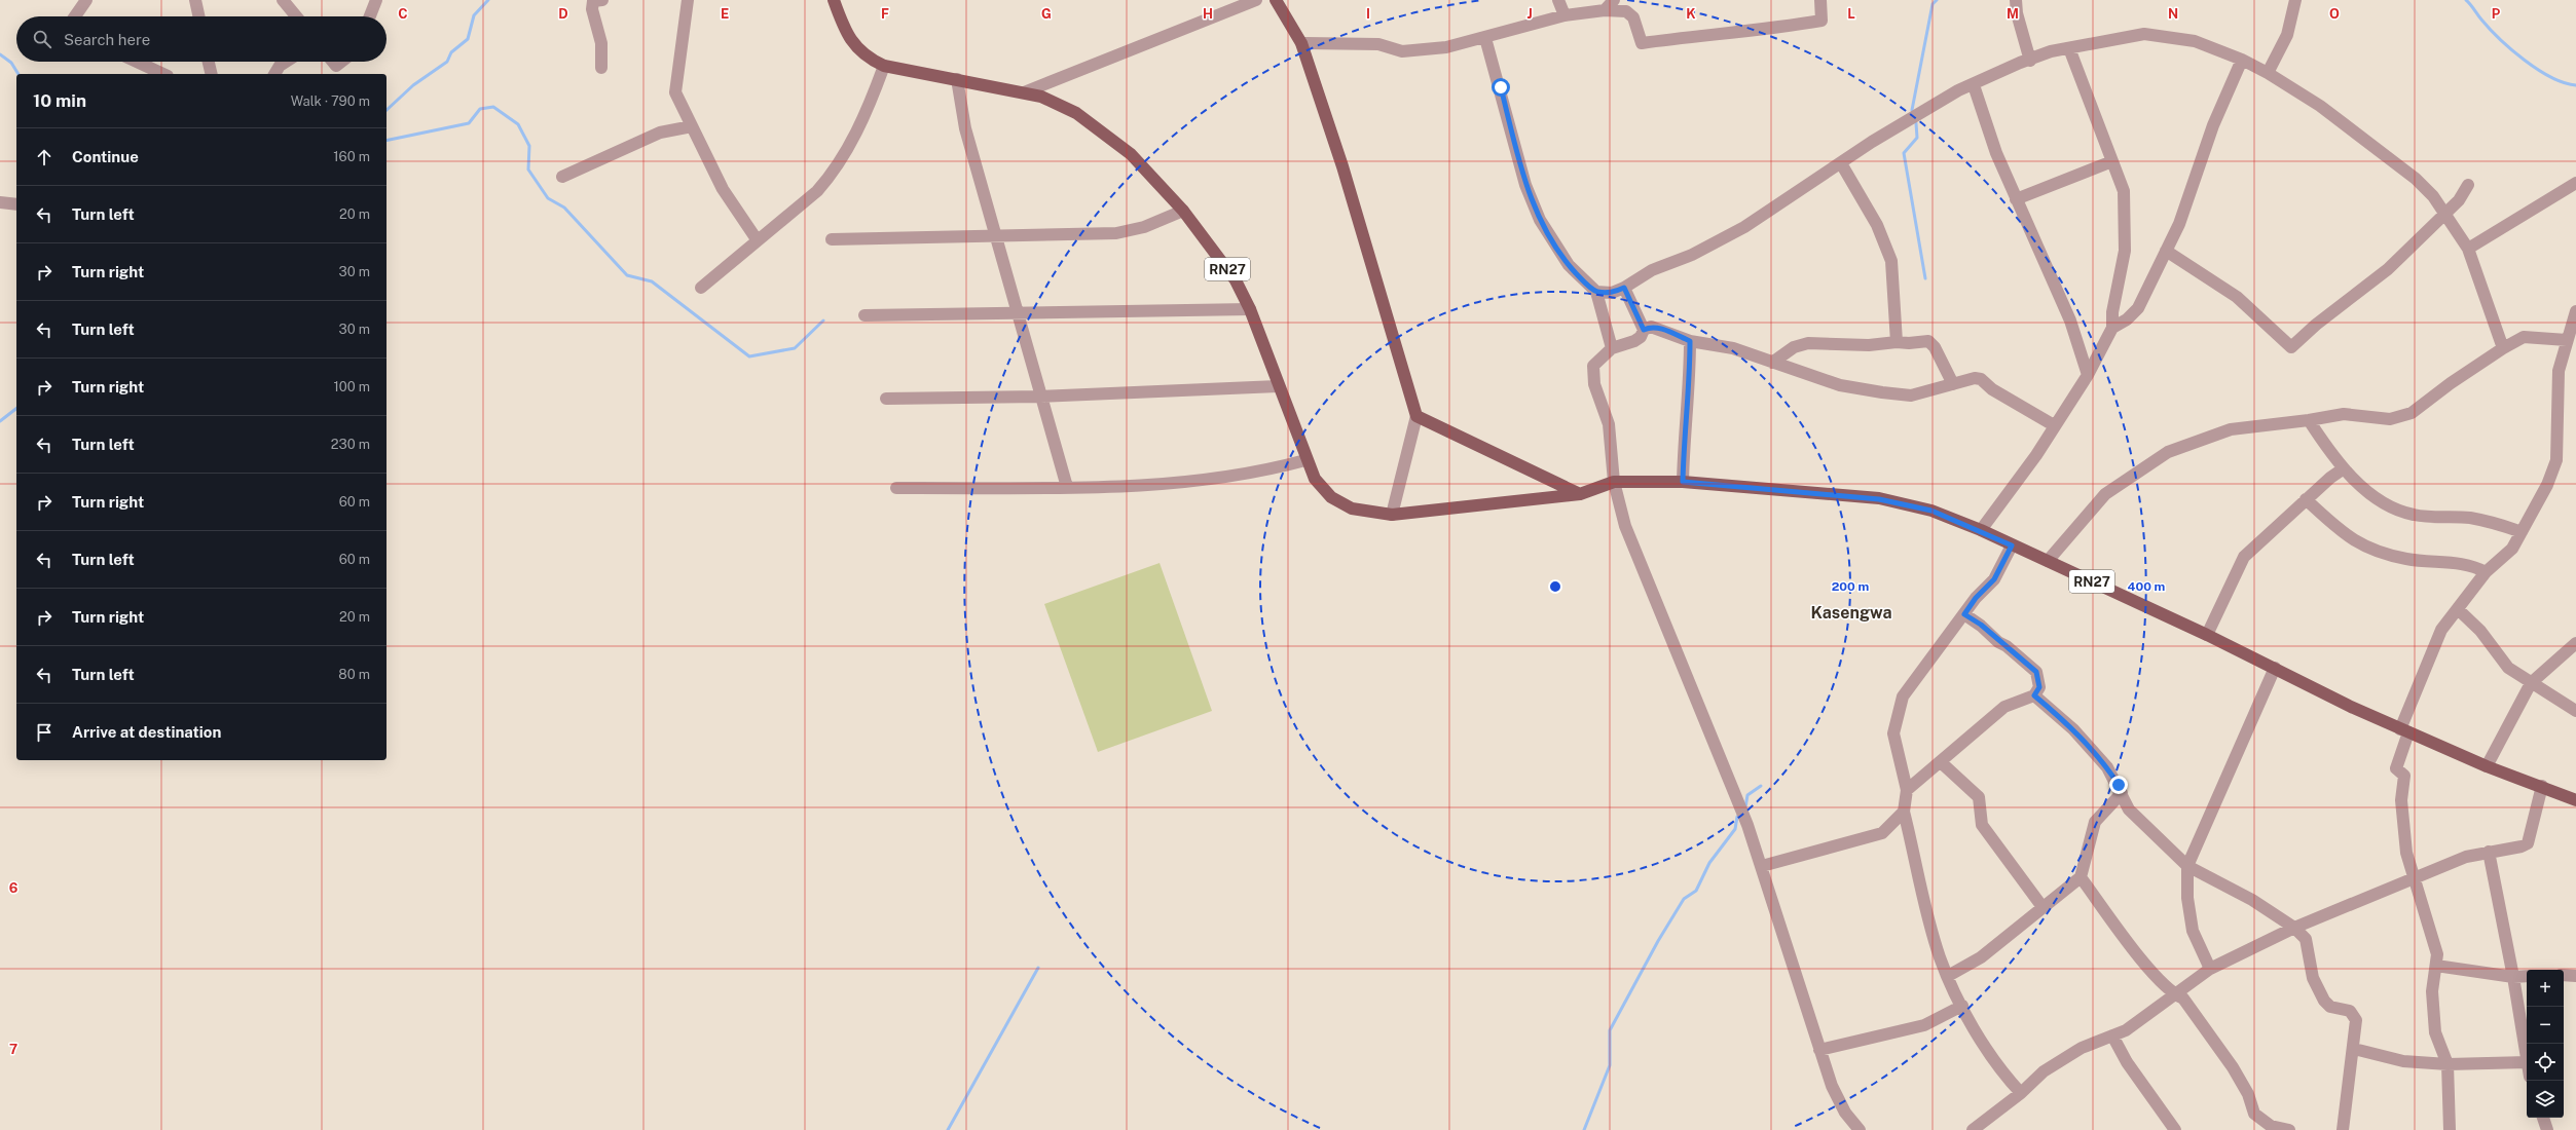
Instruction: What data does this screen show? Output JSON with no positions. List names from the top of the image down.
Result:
{
  "streets": {
    "main road": ["RN27"]
  },
  "districts": ["Kasengwa"],
  "page": {
    "search": "Search here",
    "heading": ["10 min", "Walk · 790 m"],
    "list": [
      ["Continue", "160 m"],
      ["Turn left", "20 m"],
      ["Turn right", "30 m"],
      ["Turn left", "30 m"],
      ["Turn right", "100 m"],
      ["Turn left", "230 m"],
      ["Turn right", "60 m"],
      ["Turn left", "60 m"],
      ["Turn right", "20 m"],
      ["Turn left", "80 m"],
      "Arrive at destination"
    ],
    "map_buttons": ["+", "−"]
  },
  "grid": {
    "columns": [
      "C",
      "D",
      "E",
      "F",
      "G",
      "H",
      "I",
      "J",
      "K",
      "L",
      "M",
      "N",
      "O",
      "P"
    ],
    "rows": ["6", "7"]
  },
  "rings": ["200 m", "400 m"]
}
